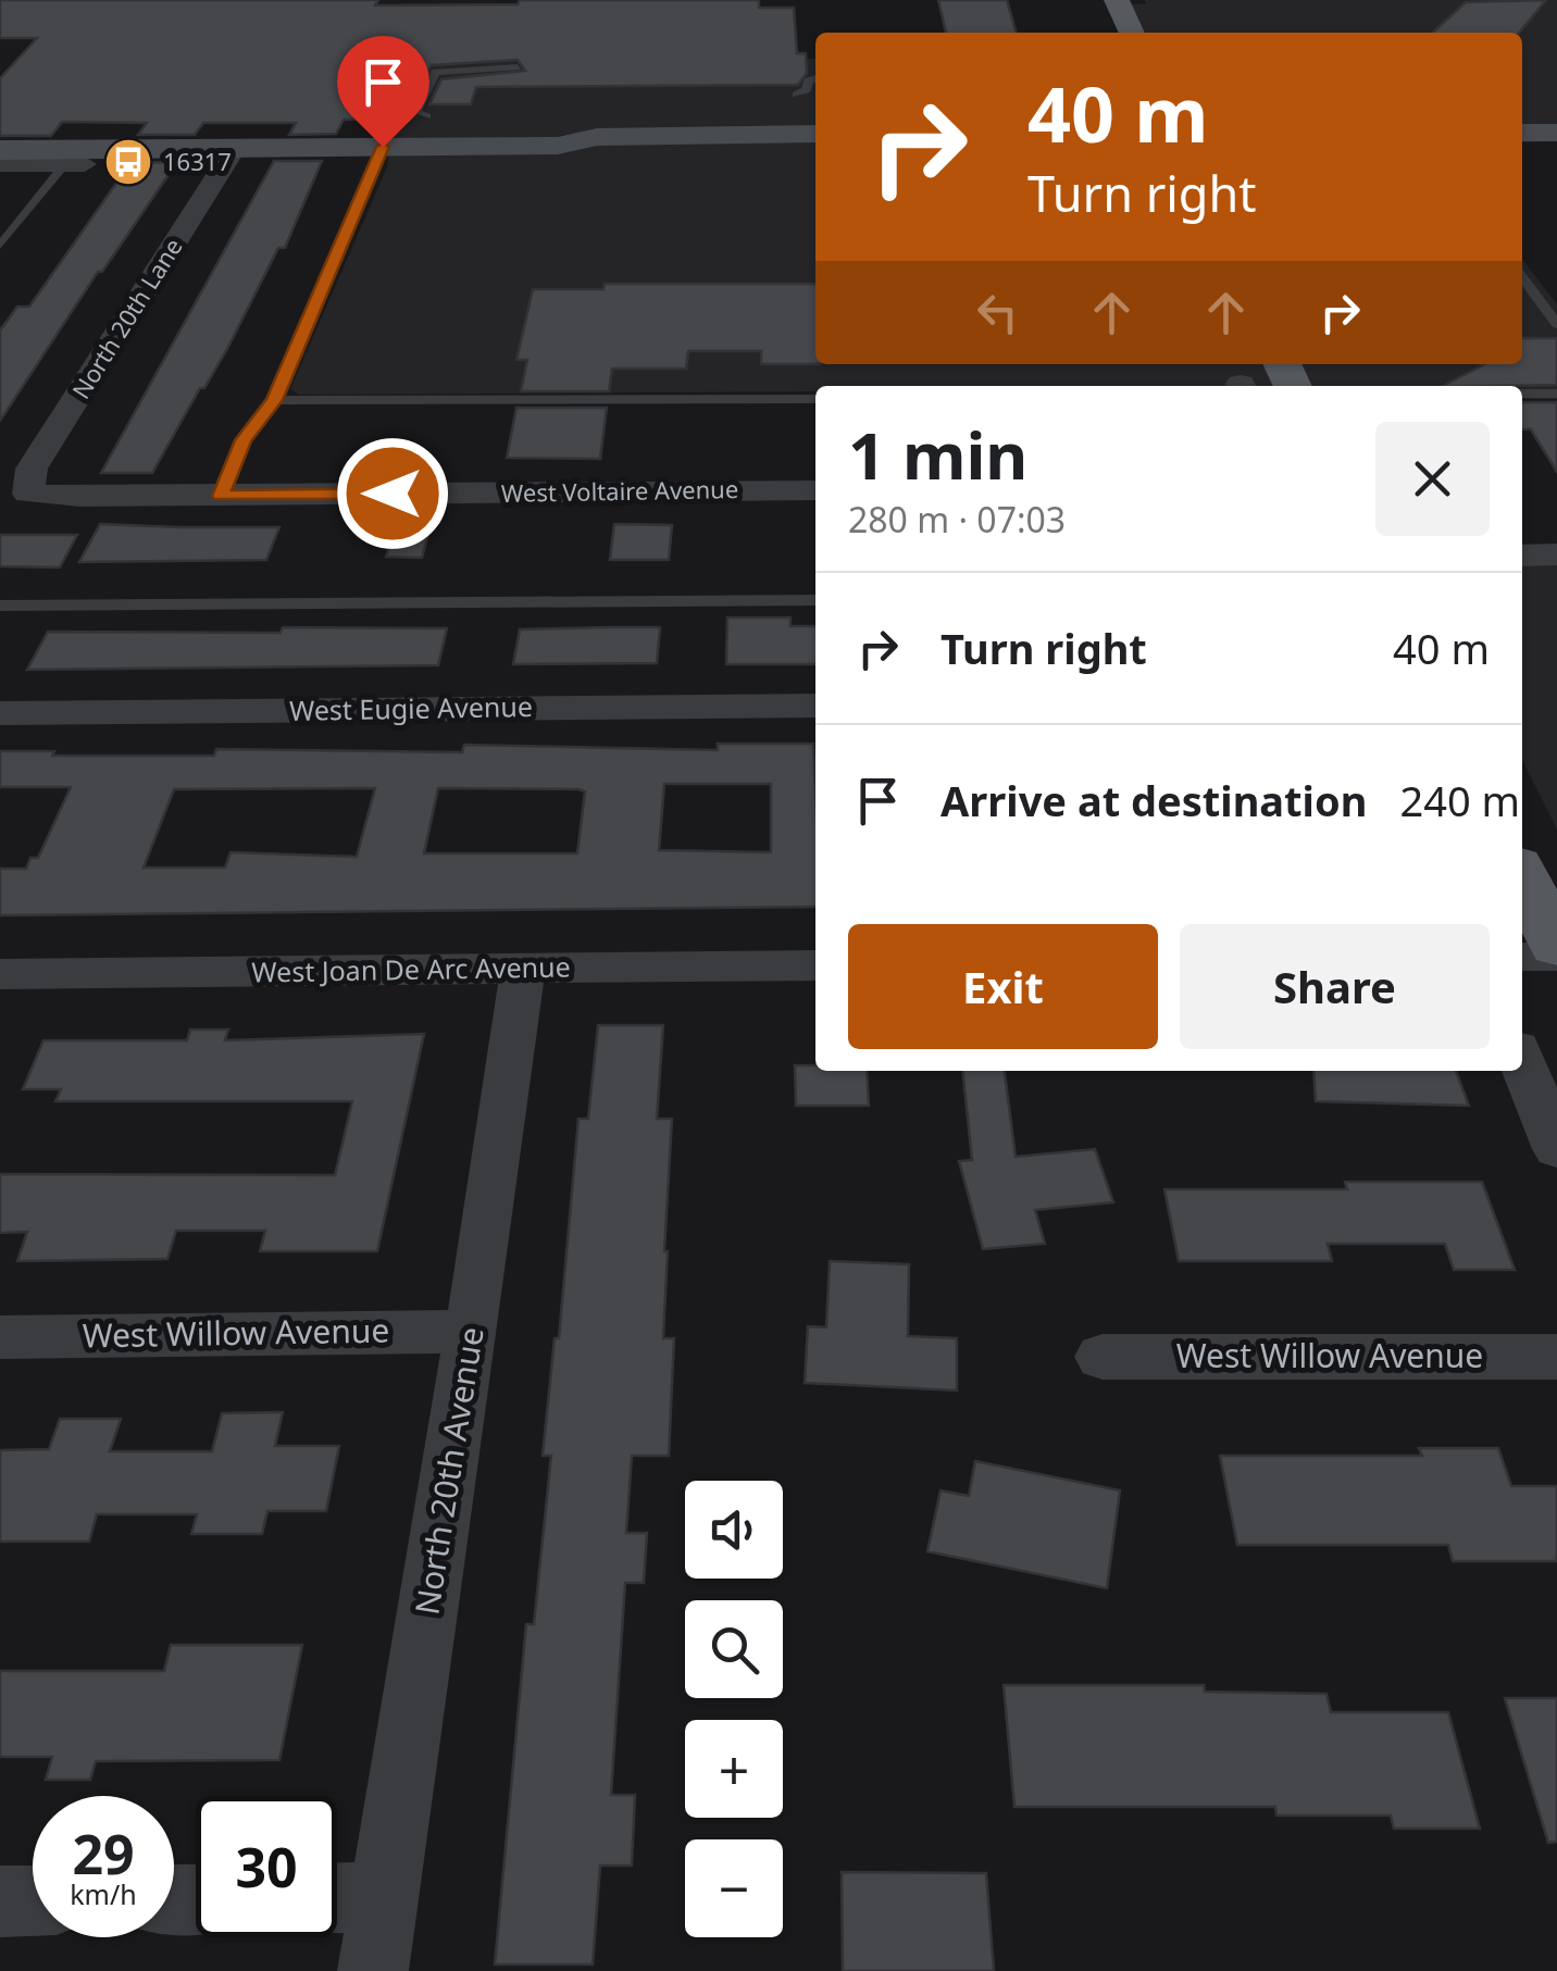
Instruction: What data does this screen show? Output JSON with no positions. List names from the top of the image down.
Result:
{
  "streets": {
    "street": [
      "North 20th Lane",
      "West Voltaire Avenue",
      "West Eugie Avenue",
      "West Joan De Arc Avenue",
      "West Willow Avenue",
      "North 20th Avenue"
    ]
  },
  "crossings": [
    ["North 20th Lane", "West Voltaire Avenue"],
    ["West Joan De Arc Avenue", "North 20th Avenue"],
    ["West Willow Avenue", "North 20th Avenue"]
  ],
  "places": {
    "bus stop": ["16317"]
  },
  "page": {
    "turn": ["40 m", "Turn right"],
    "heading": ["1 min", "280 m · 07:03"],
    "list": [
      {
        "name": "Turn right",
        "value": "40 m"
      },
      {
        "name": "Arrive at destination",
        "value": "240 m"
      }
    ],
    "buttons": ["Exit", "Share"],
    "map_buttons": ["+", "−"],
    "speed": "29 km/h",
    "limit": "30"
  }
}
